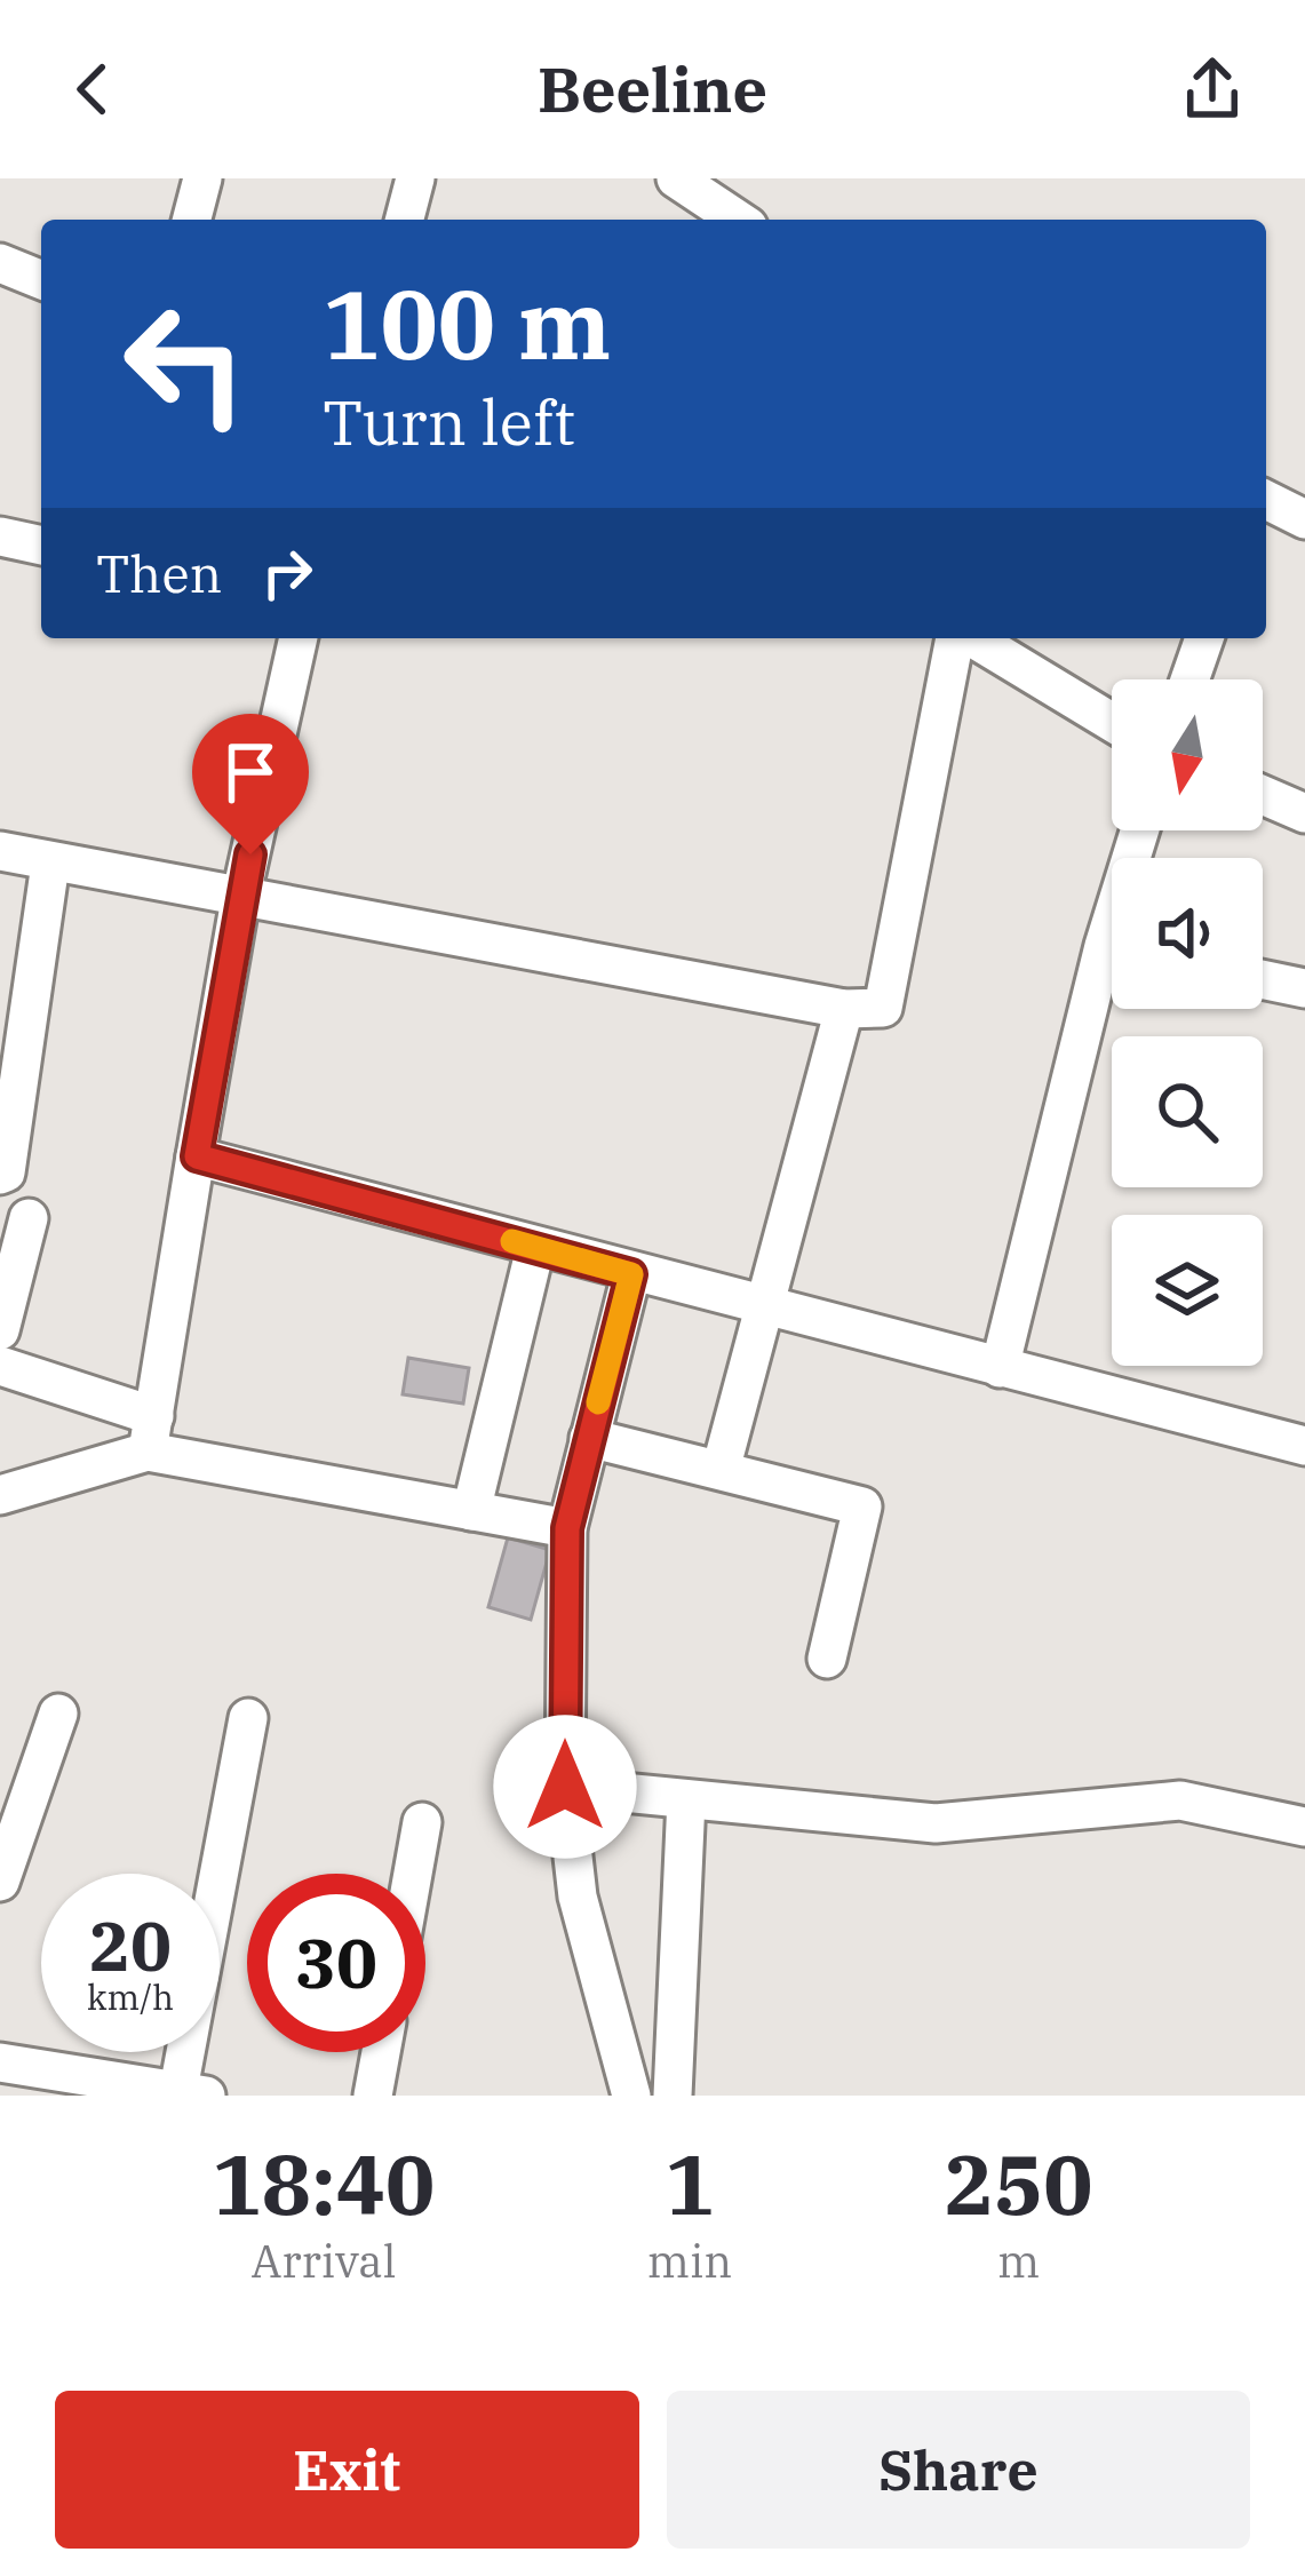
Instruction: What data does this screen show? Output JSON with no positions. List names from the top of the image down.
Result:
{
  "north": "bottom",
  "page": {
    "header": "Beeline",
    "turn": ["100 m", "Turn left"],
    "then": "Then",
    "speed": "20 km/h",
    "limit": "30",
    "eta": [
      "18:40",
      "Arrival",
      "1",
      "min",
      "250",
      "m"
    ],
    "buttons": ["Exit", "Share"]
  }
}
